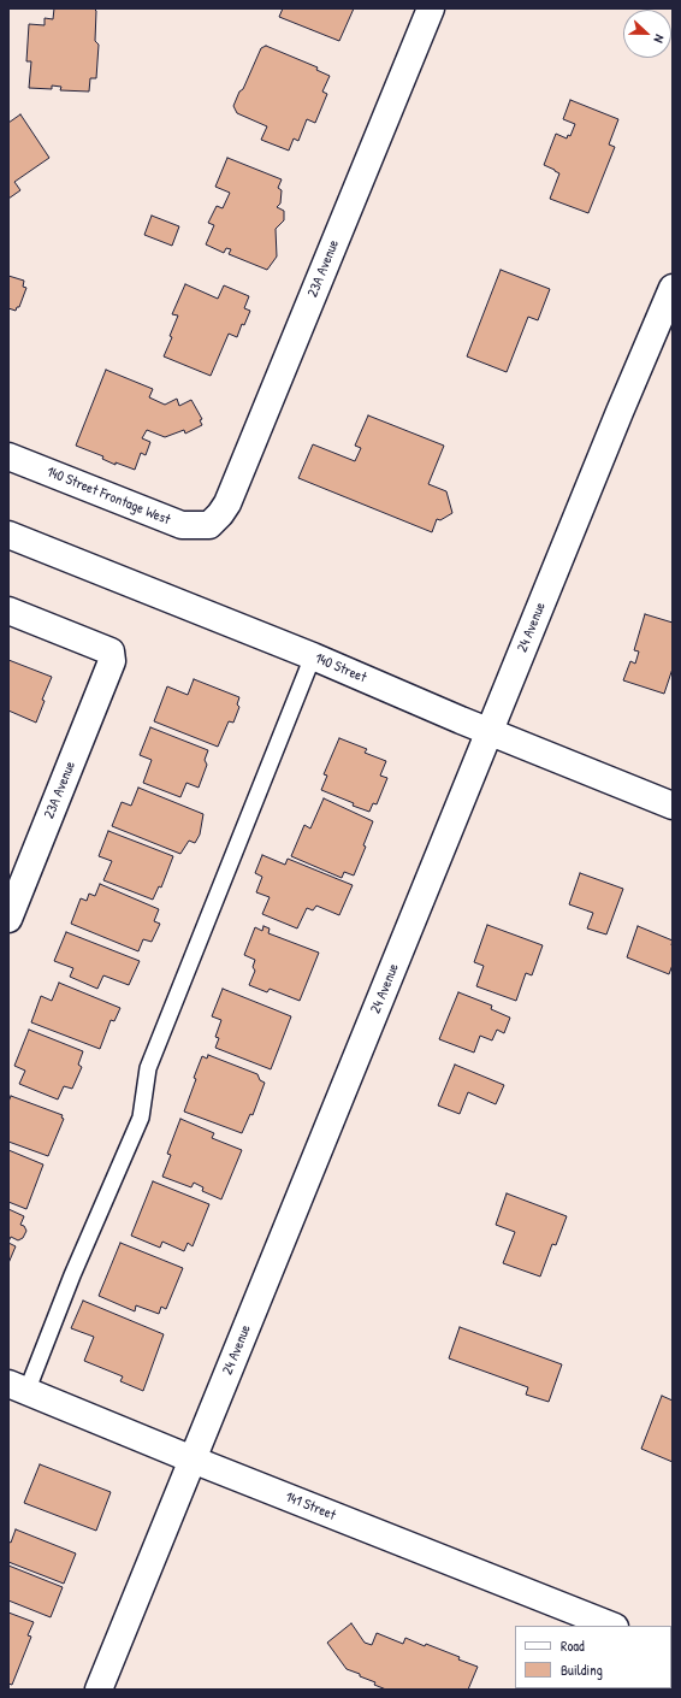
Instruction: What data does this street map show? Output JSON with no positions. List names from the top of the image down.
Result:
{
  "streets": {
    "main road": [
      "23A Avenue",
      "140 Street Frontage West",
      "24 Avenue",
      "140 Street",
      "141 Street"
    ]
  },
  "crossings": [
    ["23A Avenue", "140 Street Frontage West"],
    ["24 Avenue", "140 Street"],
    ["24 Avenue", "141 Street"]
  ],
  "legend": ["Road", "Building"],
  "north": "right"
}
